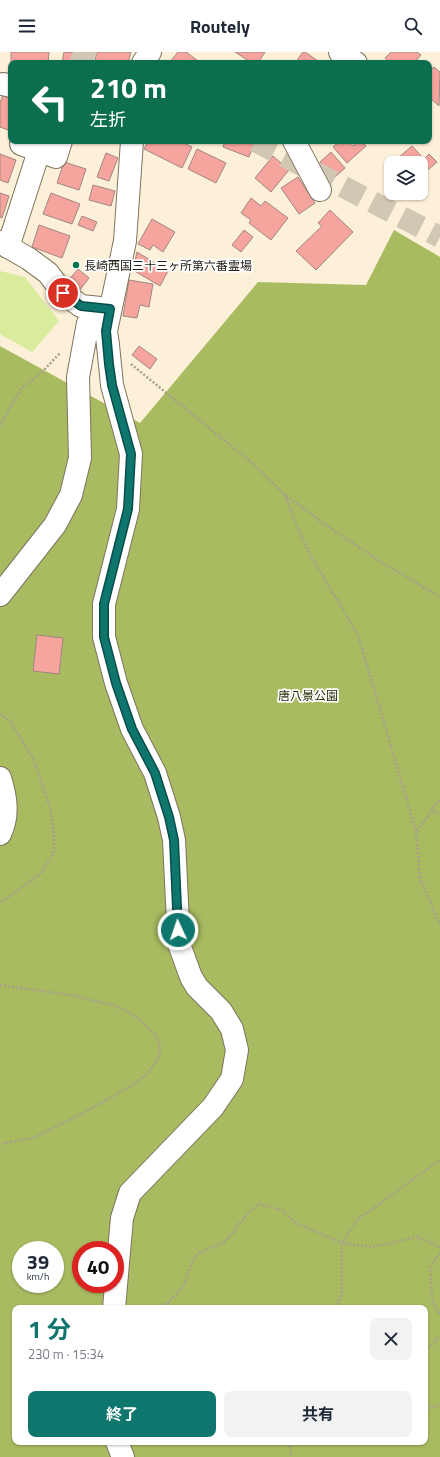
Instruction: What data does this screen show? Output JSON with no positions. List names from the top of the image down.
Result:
{
  "parks": ["唐八景公園"],
  "places": ["長崎西国三十三ヶ所第六番霊場"],
  "page": {
    "header": "Routely",
    "turn": ["210 m", "左折"],
    "speed": "39 km/h",
    "limit": "40",
    "heading": ["1 分", "230 m · 15:34"],
    "buttons": ["終了", "共有"]
  }
}
